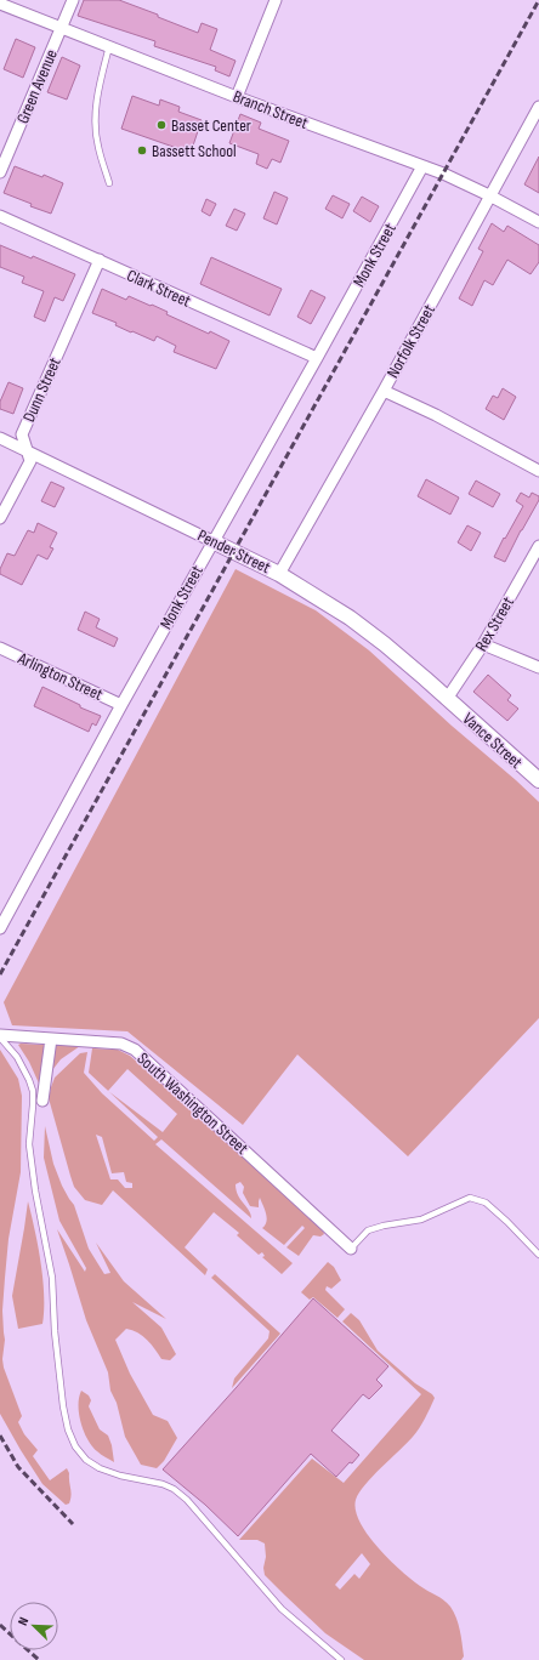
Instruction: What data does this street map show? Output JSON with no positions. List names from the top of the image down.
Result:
{
  "streets": {
    "street": [
      "Green Avenue",
      "Branch Street",
      "Monk Street",
      "Clark Street",
      "Norfolk Street",
      "Dunn Street",
      "Pender Street",
      "Rex Street",
      "Arlington Street",
      "Vance Street",
      "South Washington Street"
    ]
  },
  "crossings": [
    ["Green Avenue", "Branch Street"],
    ["Branch Street", "Monk Street"],
    ["Branch Street", "Norfolk Street"],
    ["Monk Street", "Clark Street"],
    ["Monk Street", "Pender Street"],
    ["Monk Street", "Arlington Street"],
    ["Clark Street", "Dunn Street"],
    ["Norfolk Street", "Pender Street"],
    ["Dunn Street", "Pender Street"],
    ["Pender Street", "Rex Street"],
    ["Pender Street", "Vance Street"],
    ["Rex Street", "Vance Street"]
  ],
  "places": ["Basset Center", "Bassett School"],
  "north": "top left"
}
